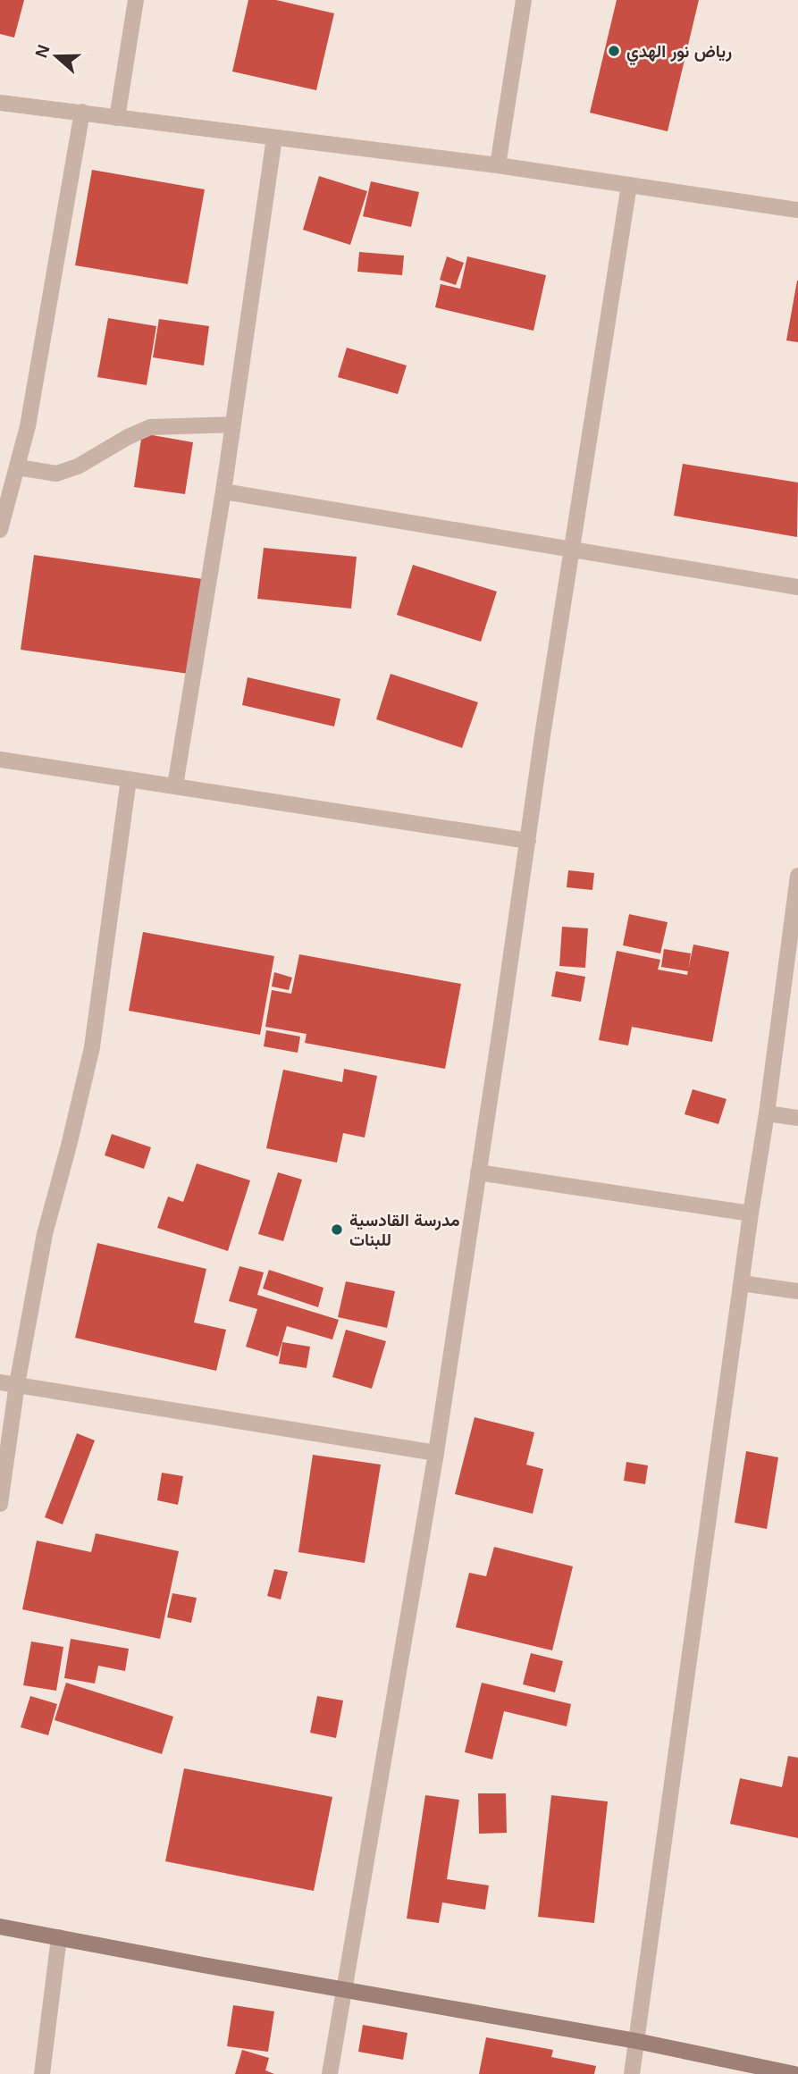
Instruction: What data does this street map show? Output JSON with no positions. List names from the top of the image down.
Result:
{
  "places": ["رياض نور الهدي", "مدرسة القادسية للبنات"],
  "north": "left"
}
